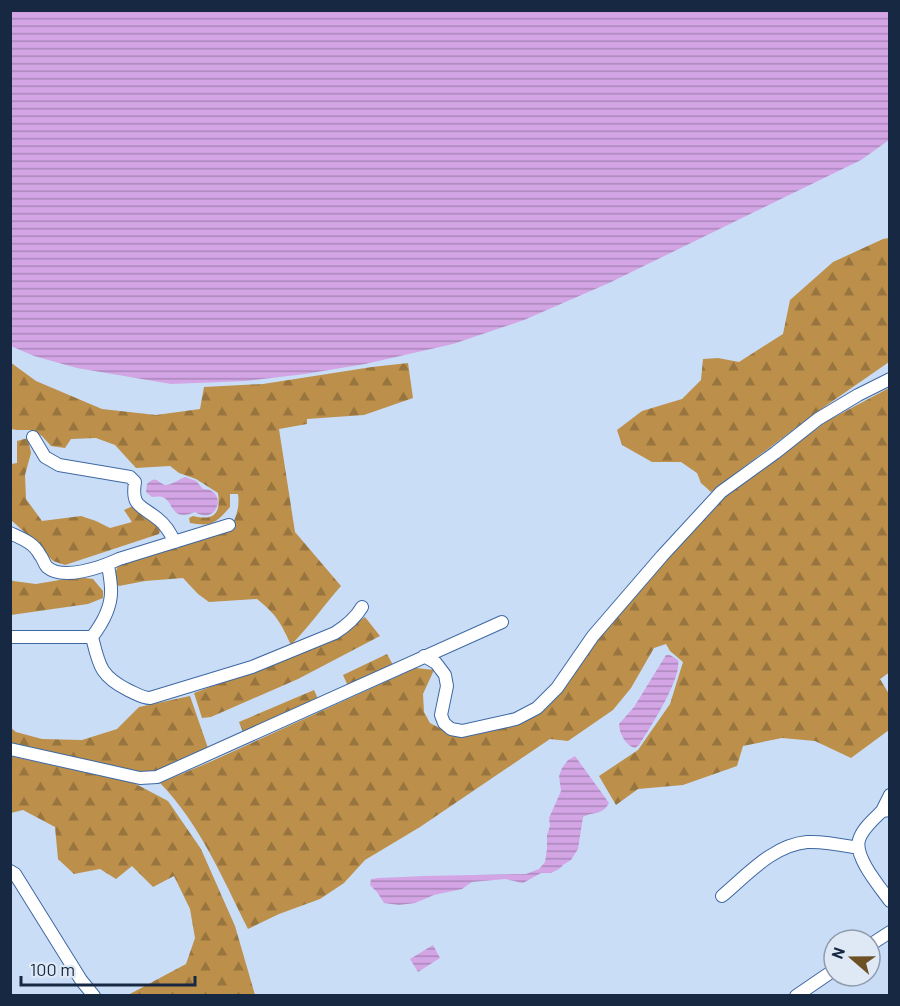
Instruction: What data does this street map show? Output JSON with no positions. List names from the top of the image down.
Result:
{
  "scale_bar": "100 m",
  "north": "left"
}
